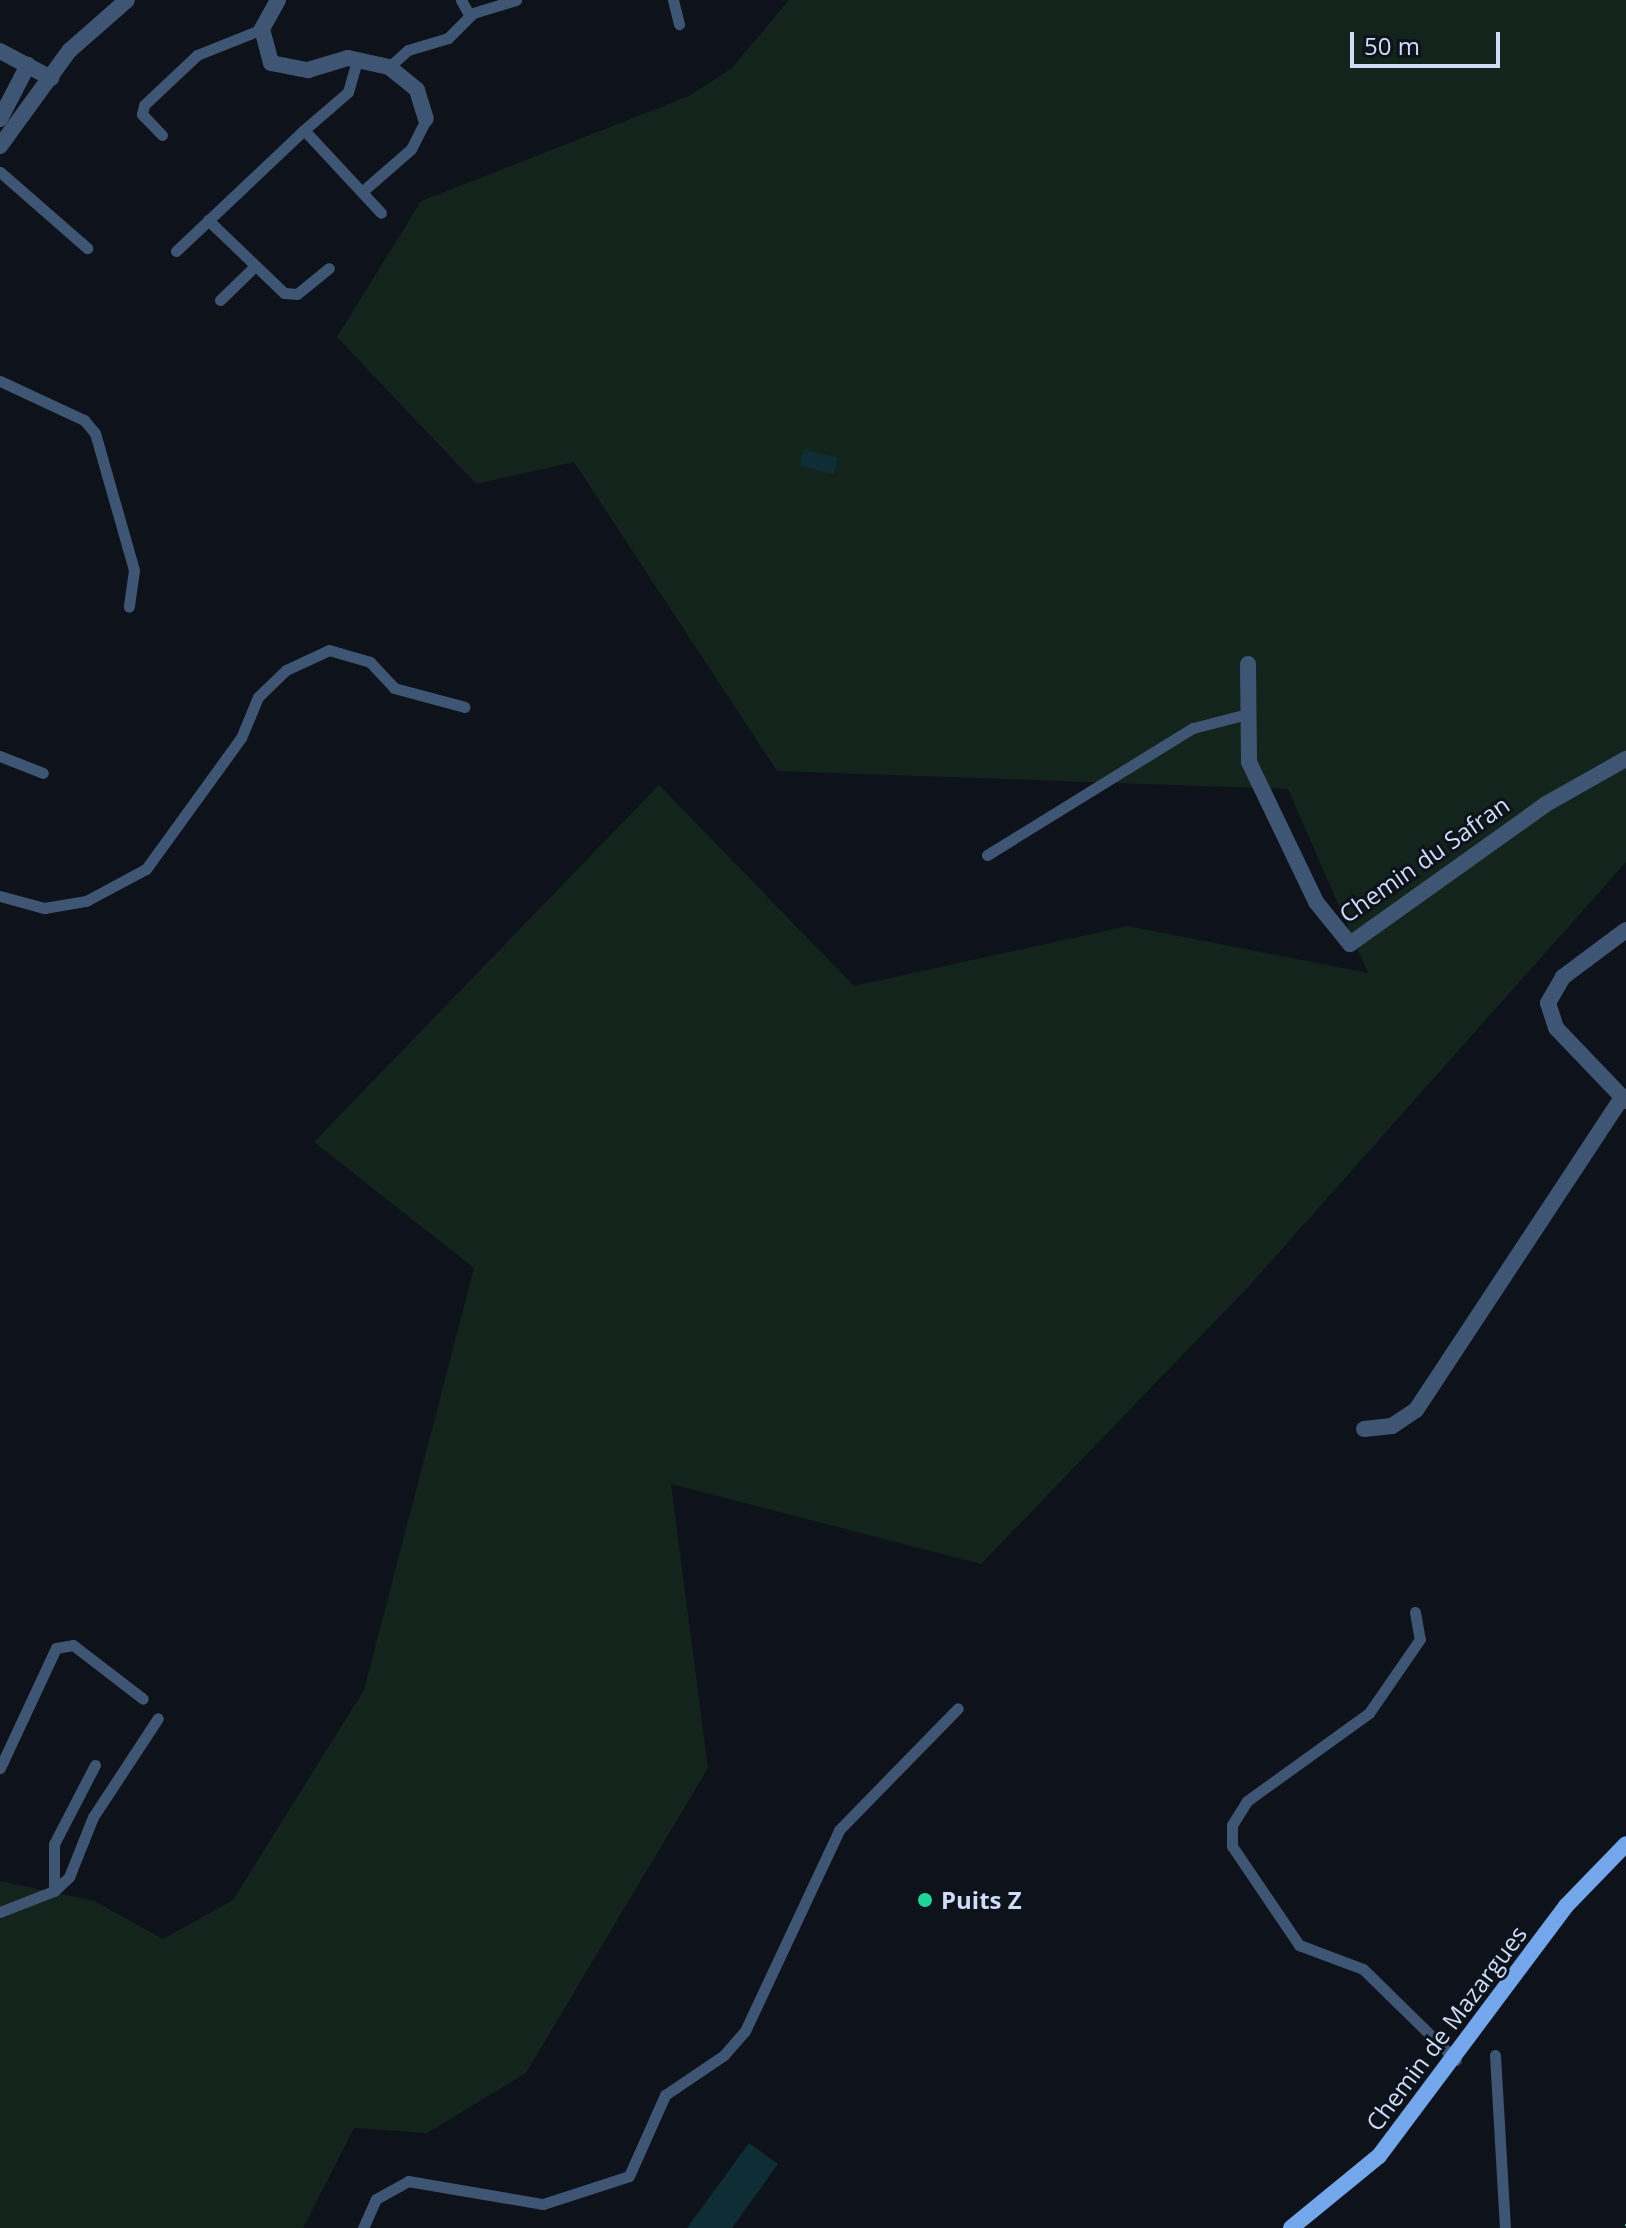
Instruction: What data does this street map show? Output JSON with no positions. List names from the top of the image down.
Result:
{
  "streets": {
    "main road": ["Chemin de Mazargues"],
    "street": ["Chemin du Safran"]
  },
  "places": ["Puits Z"],
  "scale_bar": "50 m"
}
